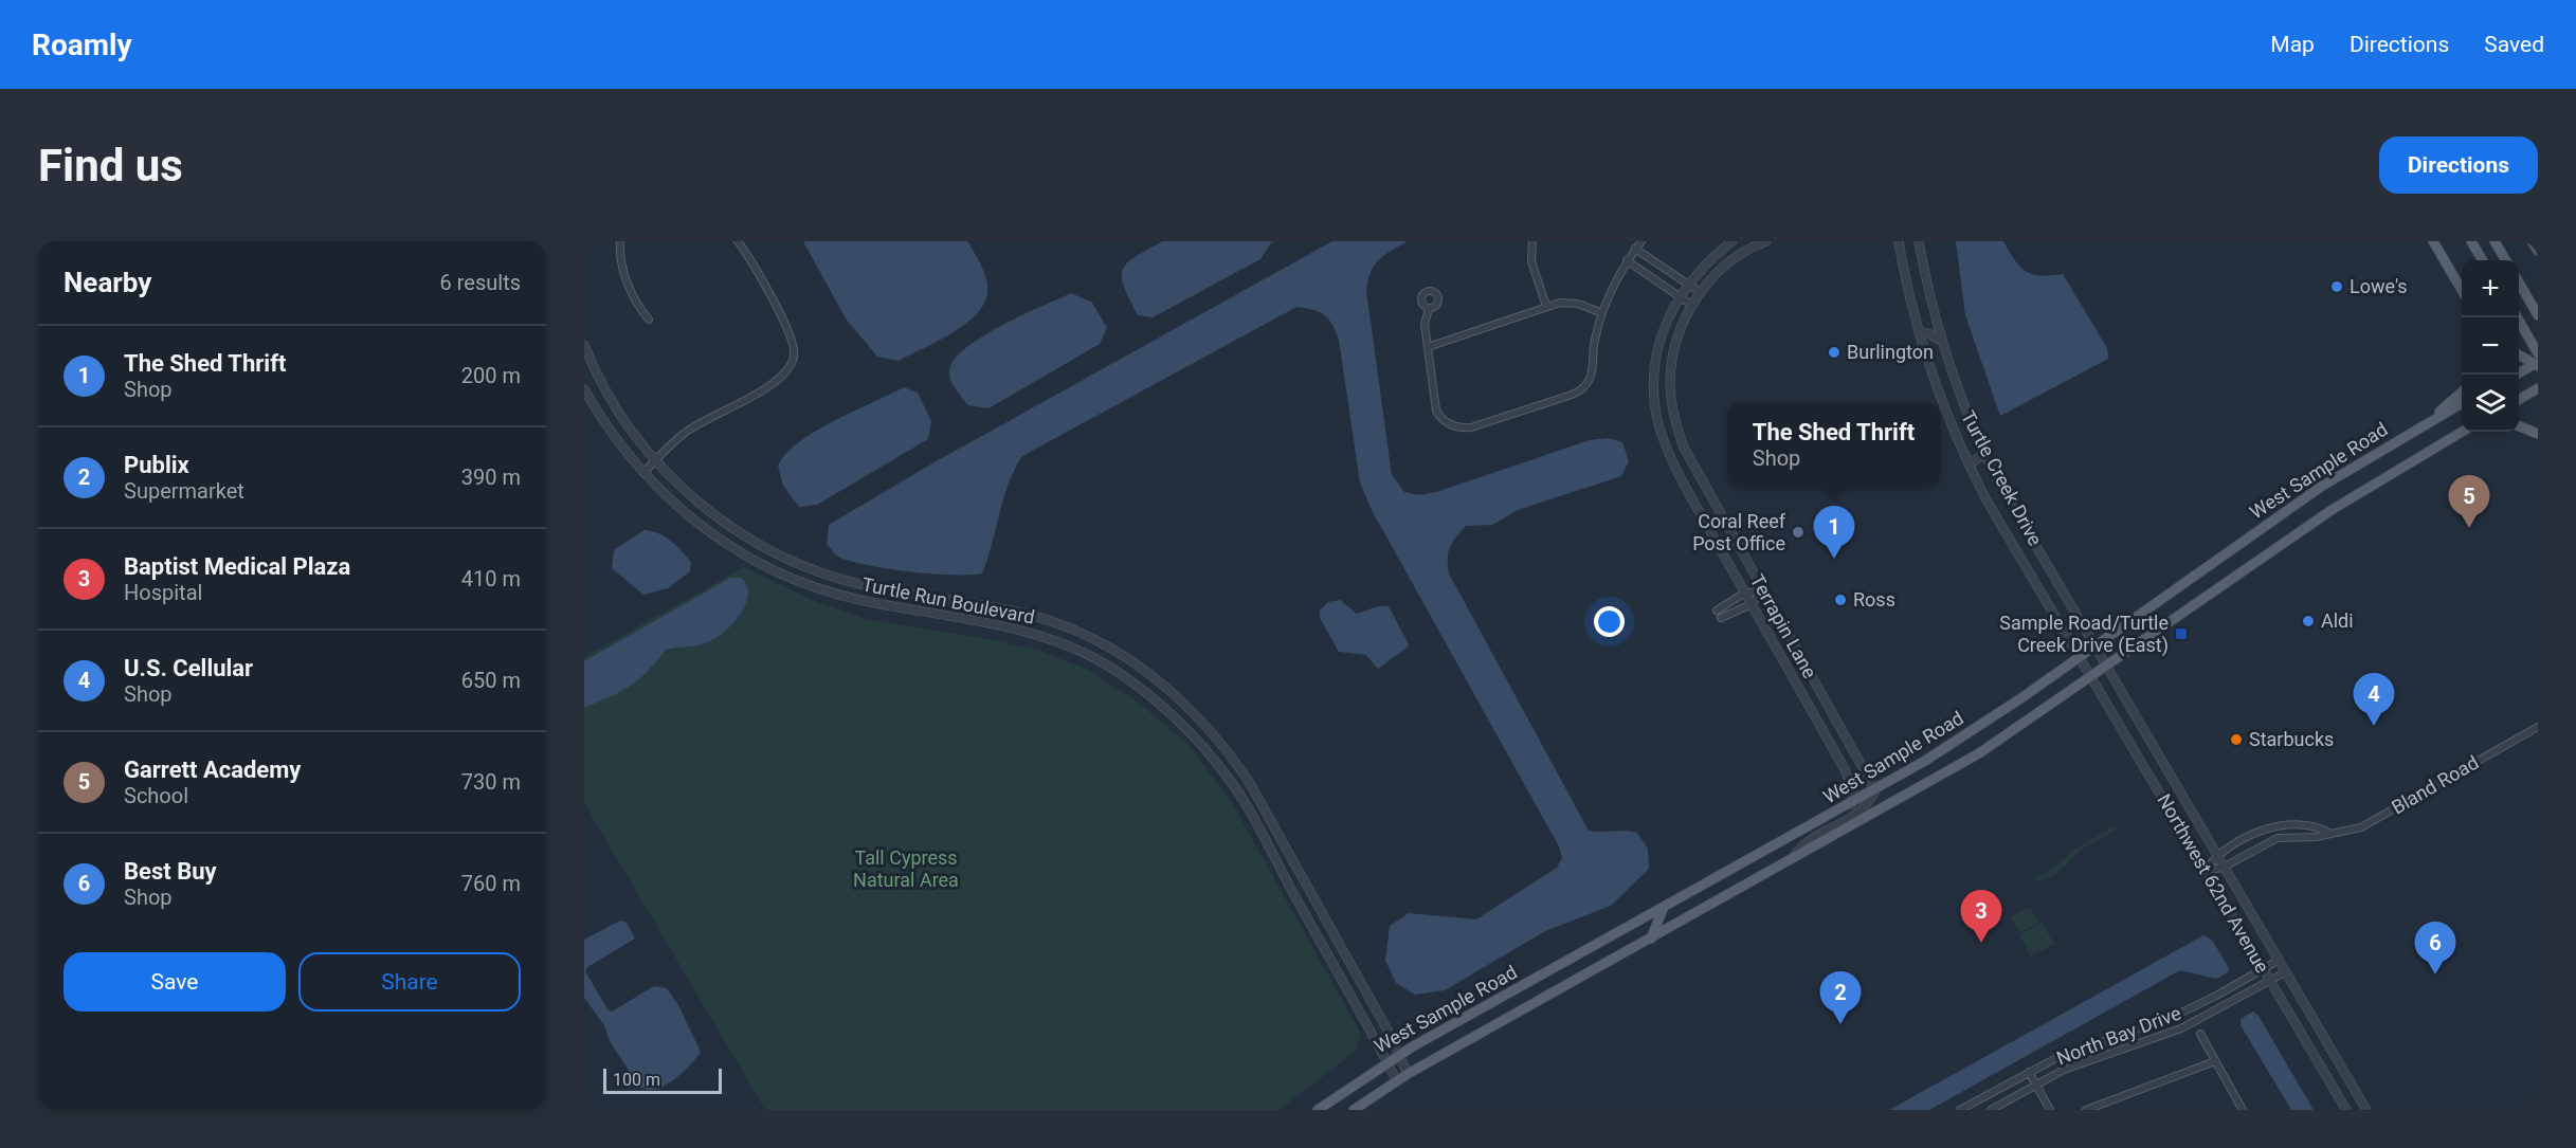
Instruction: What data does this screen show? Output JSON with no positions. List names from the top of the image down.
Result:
{
  "streets": {
    "main road": ["West Sample Road"],
    "street": [
      "Turtle Creek Drive",
      "Turtle Run Boulevard",
      "Terrapin Lane",
      "Bland Road",
      "Northwest 62nd Avenue",
      "North Bay Drive"
    ]
  },
  "crossings": [
    ["West Sample Road", "Turtle Creek Drive"],
    ["West Sample Road", "Turtle Run Boulevard"],
    ["West Sample Road", "Terrapin Lane"],
    ["West Sample Road", "Northwest 62nd Avenue"],
    ["Turtle Creek Drive", "Northwest 62nd Avenue"],
    ["Bland Road", "Northwest 62nd Avenue"],
    ["Northwest 62nd Avenue", "North Bay Drive"]
  ],
  "parks": ["Tall Cypress Natural Area"],
  "places": {
    "other": [
      "Lowe's",
      "Burlington",
      "Coral Reef Post Office",
      "Ross",
      "Aldi",
      "Starbucks"
    ],
    "transit": ["Sample Road/Turtle Creek Drive (East)"]
  },
  "scale_bar": "100 m",
  "page": {
    "header": "Roamly",
    "nav": ["Map", "Directions", "Saved"],
    "buttons": [
      "Directions",
      ["Save", "Share"]
    ],
    "title": "Find us",
    "heading": ["Nearby", "6 results"],
    "map_buttons": ["+", "−"],
    "list": [
      {
        "mark": "1",
        "name": "The Shed Thrift",
        "note": "Shop",
        "value": "200 m"
      },
      {
        "mark": "2",
        "name": "Publix",
        "note": "Supermarket",
        "value": "390 m"
      },
      {
        "mark": "3",
        "name": "Baptist Medical Plaza",
        "note": "Hospital",
        "value": "410 m"
      },
      {
        "mark": "4",
        "name": "U.S. Cellular",
        "note": "Shop",
        "value": "650 m"
      },
      {
        "mark": "5",
        "name": "Garrett Academy",
        "note": "School",
        "value": "730 m"
      },
      {
        "mark": "6",
        "name": "Best Buy",
        "note": "Shop",
        "value": "760 m"
      }
    ],
    "popup": ["The Shed Thrift", "Shop"],
    "pins": [
      "5",
      "1",
      "4",
      "3",
      "6",
      "2"
    ],
    "scale": "100 m"
  }
}
